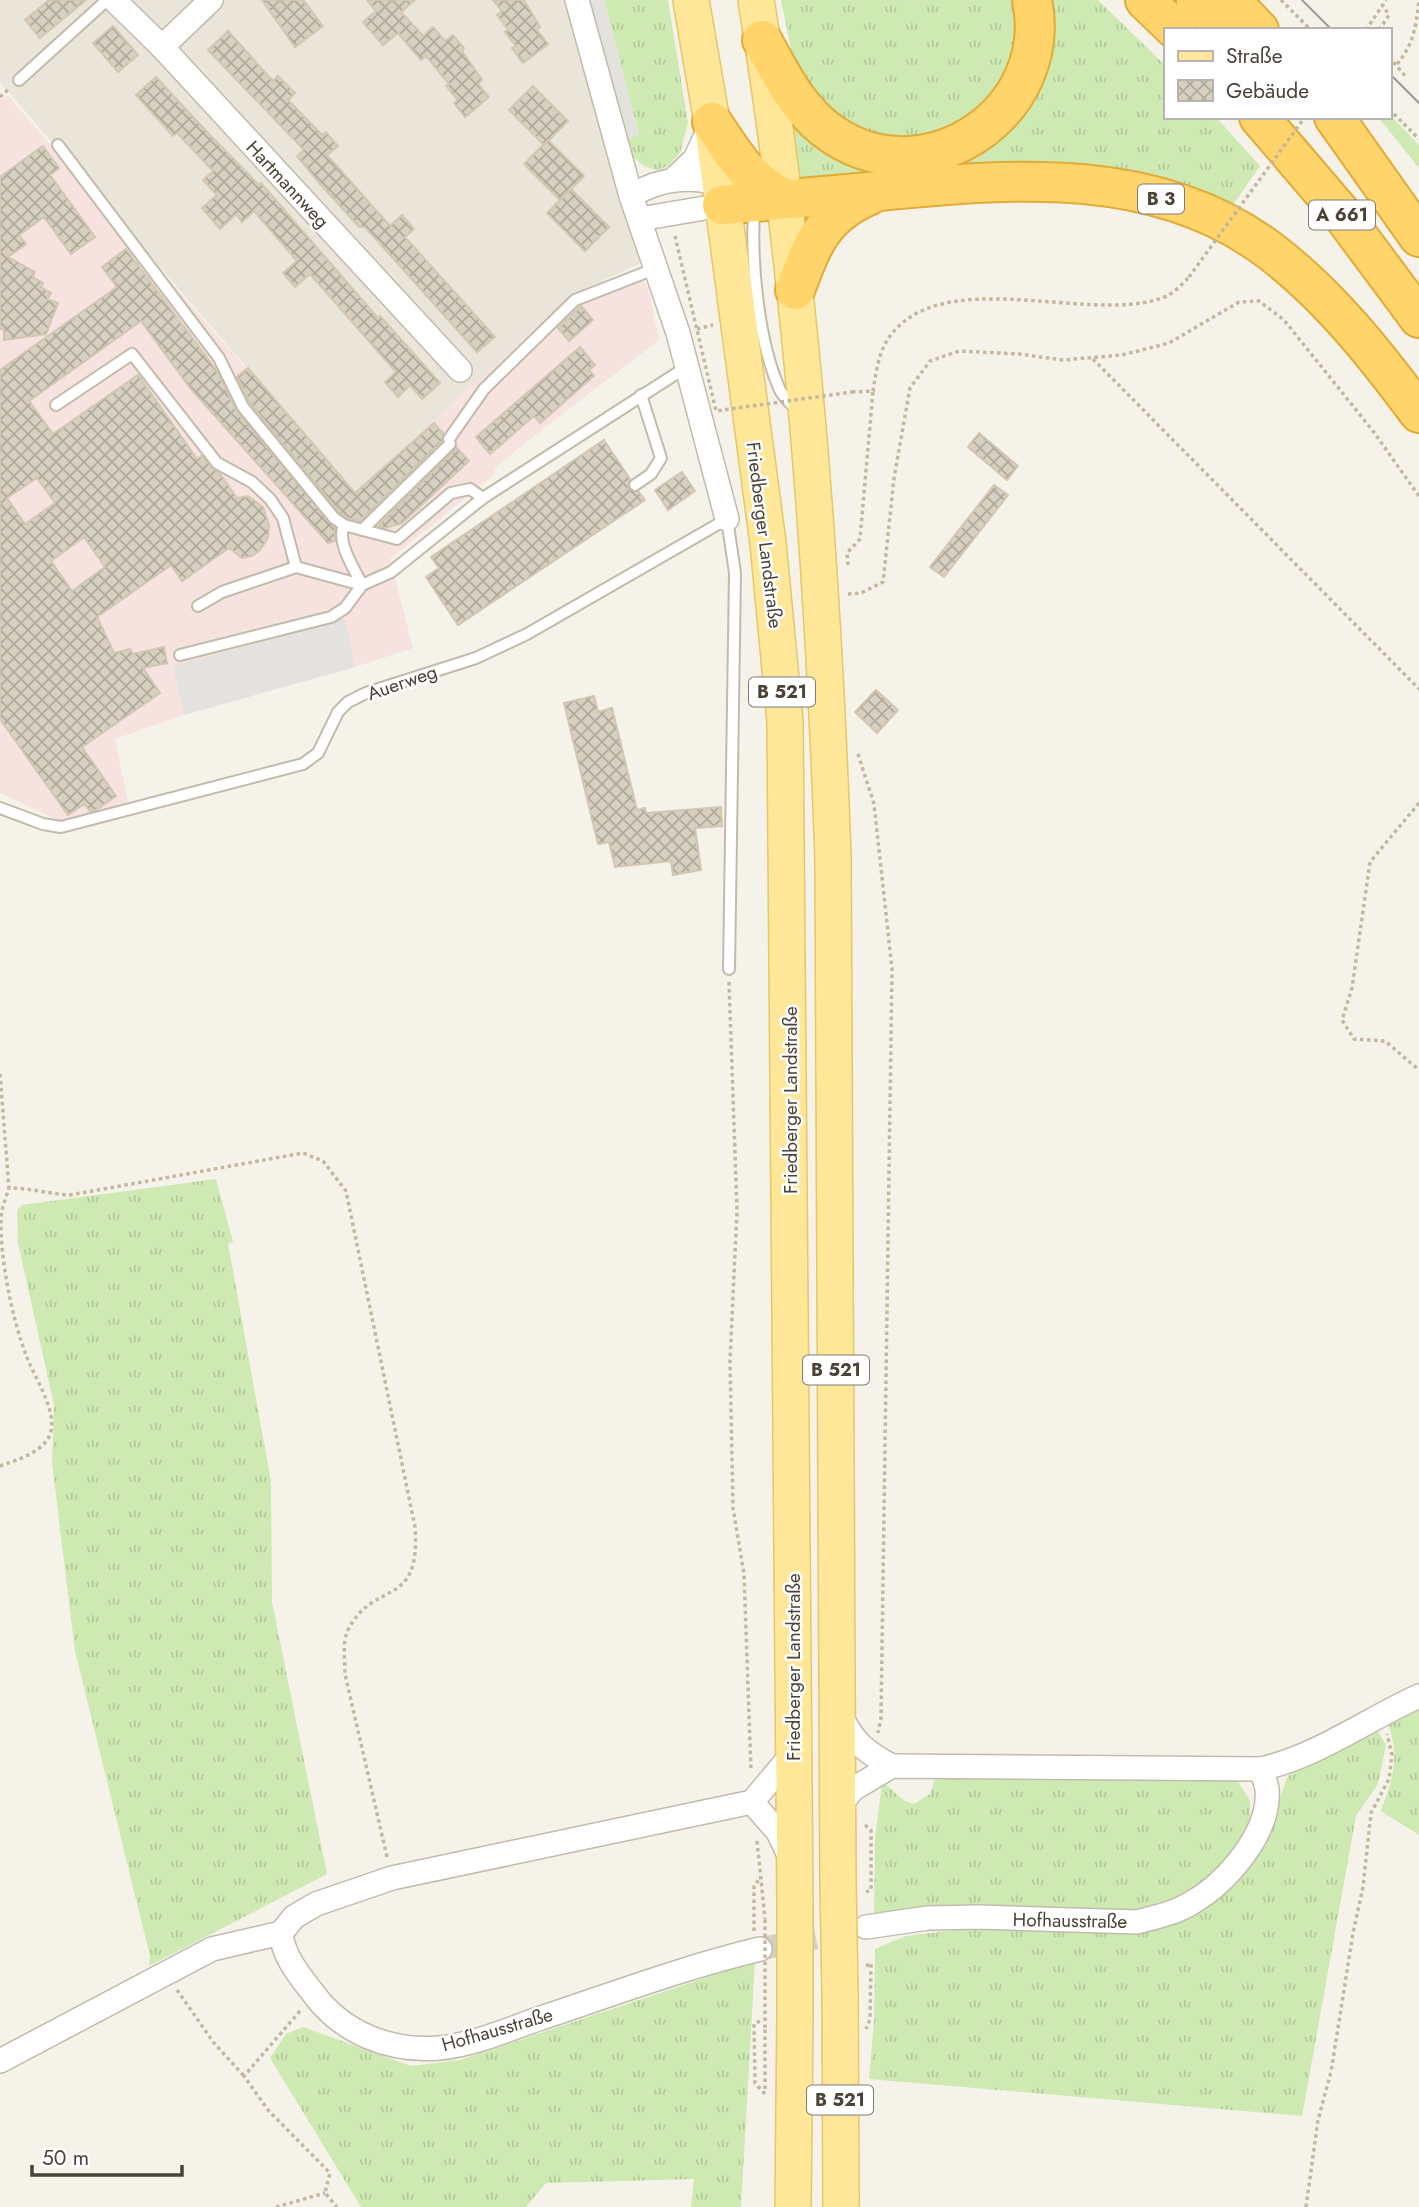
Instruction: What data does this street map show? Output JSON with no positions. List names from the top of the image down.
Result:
{
  "streets": {
    "highway": ["B 3", "A 661"],
    "main road": ["Friedberger Landstraße", "B 521"],
    "street": ["Hartmannweg", "Hofhausstraße"],
    "lane": ["Auerweg"]
  },
  "crossings": [
    ["Friedberger Landstraße", "Auerweg"]
  ],
  "legend": ["Straße", "Gebäude"],
  "scale_bar": "50 m"
}
